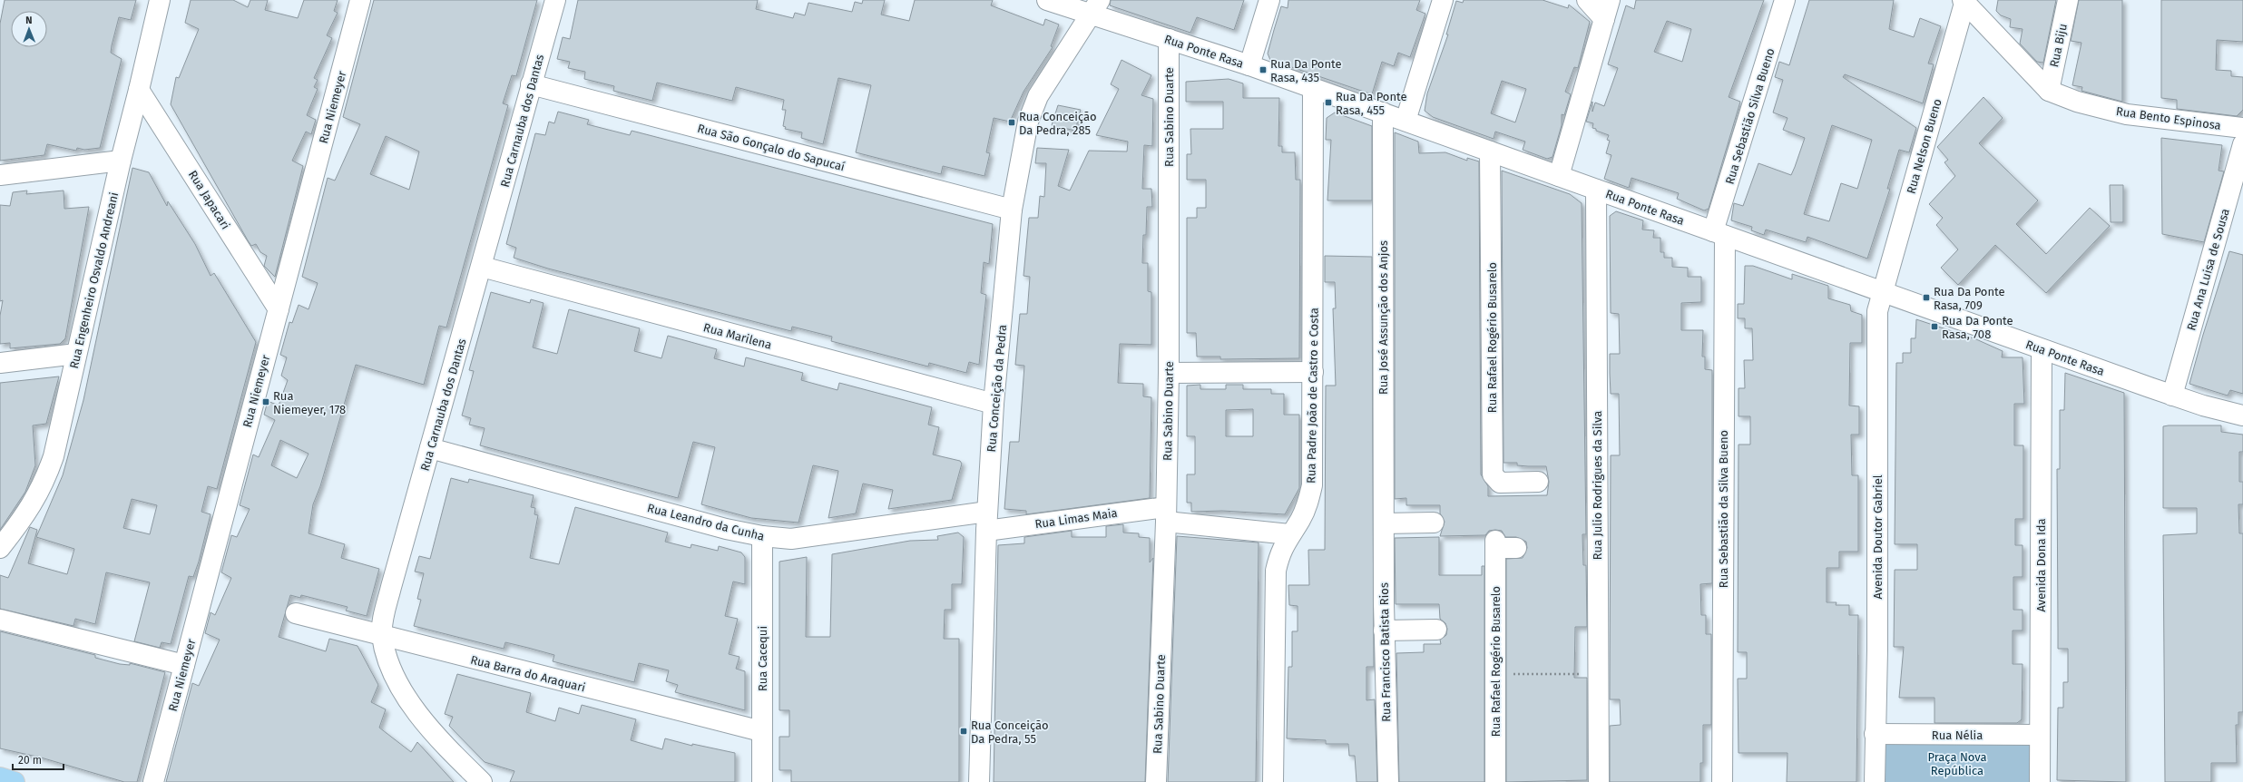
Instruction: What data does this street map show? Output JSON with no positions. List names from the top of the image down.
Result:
{
  "streets": {
    "street": [
      "Rua Biju",
      "Rua Ponte Rasa",
      "Rua Niemeyer",
      "Rua Sebastião Silva Bueno",
      "Rua Sabino Duarte",
      "Rua Bento Espinosa",
      "Rua Carnauba dos Dantas",
      "Rua Nelson Bueno",
      "Rua São Gonçalo do Sapucaí",
      "Rua Japacari",
      "Rua Ana Luisa de Sousa",
      "Rua Engenheiro Osvaldo Andreani",
      "Rua José Assunção dos Anjos",
      "Rua Marilena",
      "Rua Rafael Rogério Busarelo",
      "Rua Conceição da Pedra",
      "Rua Padre João de Castro e Costa",
      "Rua Julio Rodrigues da Silva",
      "Rua Sebastião da Silva Bueno",
      "Rua Limas Maia",
      "Rua Leandro da Cunha",
      "Avenida Doutor Gabriel",
      "Avenida Dona Ida",
      "Rua Francisco Batista Rios",
      "Rua Cacequi",
      "Rua Barra do Araquari",
      "Rua Nélia"
    ]
  },
  "crossings": [
    ["Rua Biju", "Rua Bento Espinosa"],
    ["Rua Ponte Rasa", "Rua Sebastião Silva Bueno"],
    ["Rua Ponte Rasa", "Rua Sabino Duarte"],
    ["Rua Ponte Rasa", "Rua Nelson Bueno"],
    ["Rua Ponte Rasa", "Rua Ana Luisa de Sousa"],
    ["Rua Ponte Rasa", "Rua José Assunção dos Anjos"],
    ["Rua Ponte Rasa", "Rua Rafael Rogério Busarelo"],
    ["Rua Ponte Rasa", "Rua Conceição da Pedra"],
    ["Rua Ponte Rasa", "Rua Padre João de Castro e Costa"],
    ["Rua Ponte Rasa", "Rua Julio Rodrigues da Silva"],
    ["Rua Ponte Rasa", "Rua Sebastião da Silva Bueno"],
    ["Rua Ponte Rasa", "Avenida Doutor Gabriel"],
    ["Rua Ponte Rasa", "Avenida Dona Ida"],
    ["Rua Niemeyer", "Rua Japacari"],
    ["Rua Sebastião Silva Bueno", "Rua Sebastião da Silva Bueno"],
    ["Rua Sabino Duarte", "Rua Limas Maia"],
    ["Rua Bento Espinosa", "Rua Nelson Bueno"],
    ["Rua Carnauba dos Dantas", "Rua São Gonçalo do Sapucaí"],
    ["Rua Carnauba dos Dantas", "Rua Marilena"],
    ["Rua Carnauba dos Dantas", "Rua Leandro da Cunha"],
    ["Rua Carnauba dos Dantas", "Rua Barra do Araquari"],
    ["Rua Nelson Bueno", "Avenida Doutor Gabriel"],
    ["Rua São Gonçalo do Sapucaí", "Rua Conceição da Pedra"],
    ["Rua Japacari", "Rua Engenheiro Osvaldo Andreani"],
    ["Rua José Assunção dos Anjos", "Rua Francisco Batista Rios"],
    ["Rua Marilena", "Rua Conceição da Pedra"],
    ["Rua Conceição da Pedra", "Rua Limas Maia"],
    ["Rua Conceição da Pedra", "Rua Leandro da Cunha"],
    ["Rua Padre João de Castro e Costa", "Rua Limas Maia"],
    ["Rua Leandro da Cunha", "Rua Cacequi"],
    ["Avenida Doutor Gabriel", "Rua Nélia"],
    ["Avenida Dona Ida", "Rua Nélia"],
    ["Rua Cacequi", "Rua Barra do Araquari"]
  ],
  "parks": ["Praça Nova República"],
  "places": {
    "transit": [
      "Rua Da Ponte Rasa, 435",
      "Rua Da Ponte Rasa, 455",
      "Rua Conceição Da Pedra, 285",
      "Rua Da Ponte Rasa, 709",
      "Rua Da Ponte Rasa, 708",
      "Rua Niemeyer, 178",
      "Rua Conceição Da Pedra, 55"
    ]
  },
  "scale_bar": "20 m",
  "north": "top"
}
